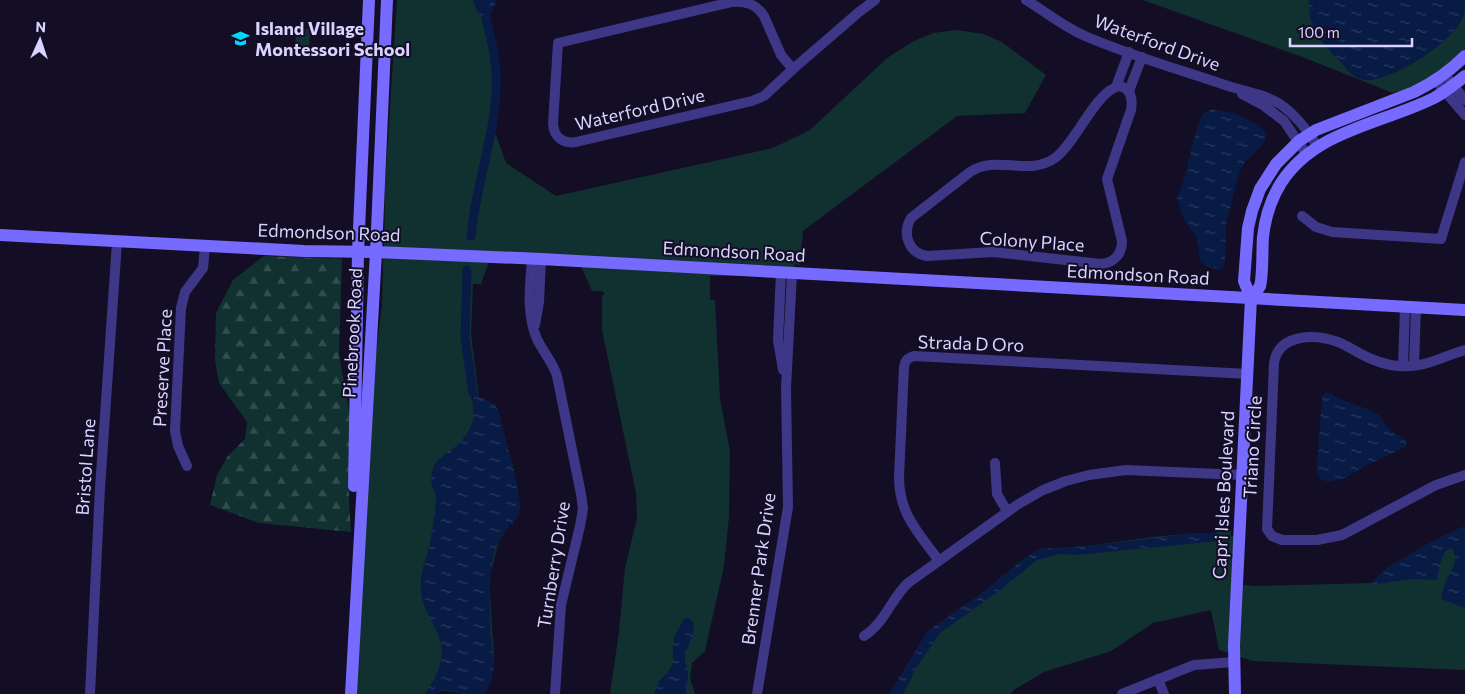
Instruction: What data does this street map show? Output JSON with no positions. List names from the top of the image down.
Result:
{
  "streets": {
    "street": [
      "Waterford Drive",
      "Edmondson Road",
      "Colony Place",
      "Pinebrook Road",
      "Strada D Oro",
      "Preserve Place",
      "Triano Circle",
      "Bristol Lane",
      "Capri Isles Boulevard",
      "Turnberry Drive",
      "Brenner Park Drive"
    ]
  },
  "crossings": [
    ["Waterford Drive", "Colony Place"],
    ["Waterford Drive", "Capri Isles Boulevard"],
    ["Edmondson Road", "Pinebrook Road"],
    ["Edmondson Road", "Preserve Place"],
    ["Edmondson Road", "Bristol Lane"],
    ["Edmondson Road", "Capri Isles Boulevard"],
    ["Edmondson Road", "Turnberry Drive"],
    ["Edmondson Road", "Brenner Park Drive"],
    ["Strada D Oro", "Capri Isles Boulevard"]
  ],
  "places": {
    "school or university": ["Island Village Montessori School"]
  },
  "scale_bar": "100 m",
  "north": "top"
}
